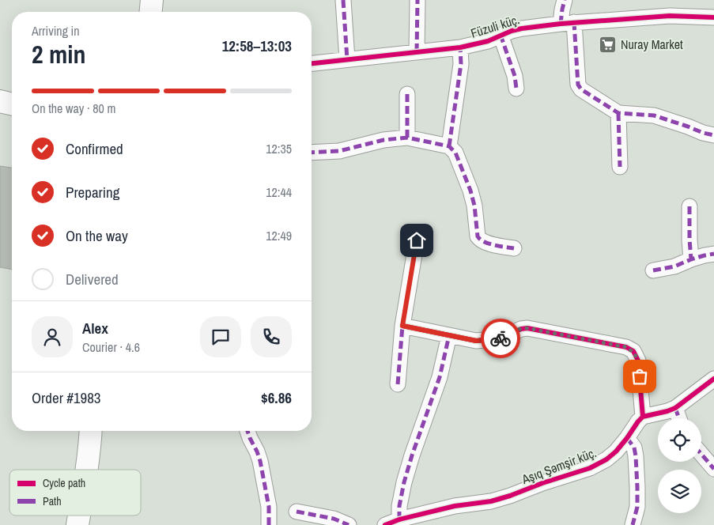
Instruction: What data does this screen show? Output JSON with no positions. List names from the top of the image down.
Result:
{
  "streets": {
    "street": ["Füzuli küç.", "Aşıq Şəmşir küç."]
  },
  "places": {
    "supermarket": ["Nuray Market"]
  },
  "legend": ["Cycle path", "Path"],
  "page": {
    "heading": ["2 min", "Arriving in", "12:58–13:03"],
    "panel": [
      "Alex",
      "Courier · 4.6",
      "Order #1983",
      "$6.86"
    ],
    "bar": "On the way · 80 m",
    "list": [
      ["Confirmed", "12:35"],
      ["Preparing", "12:44"],
      ["On the way", "12:49"],
      "Delivered"
    ]
  }
}
